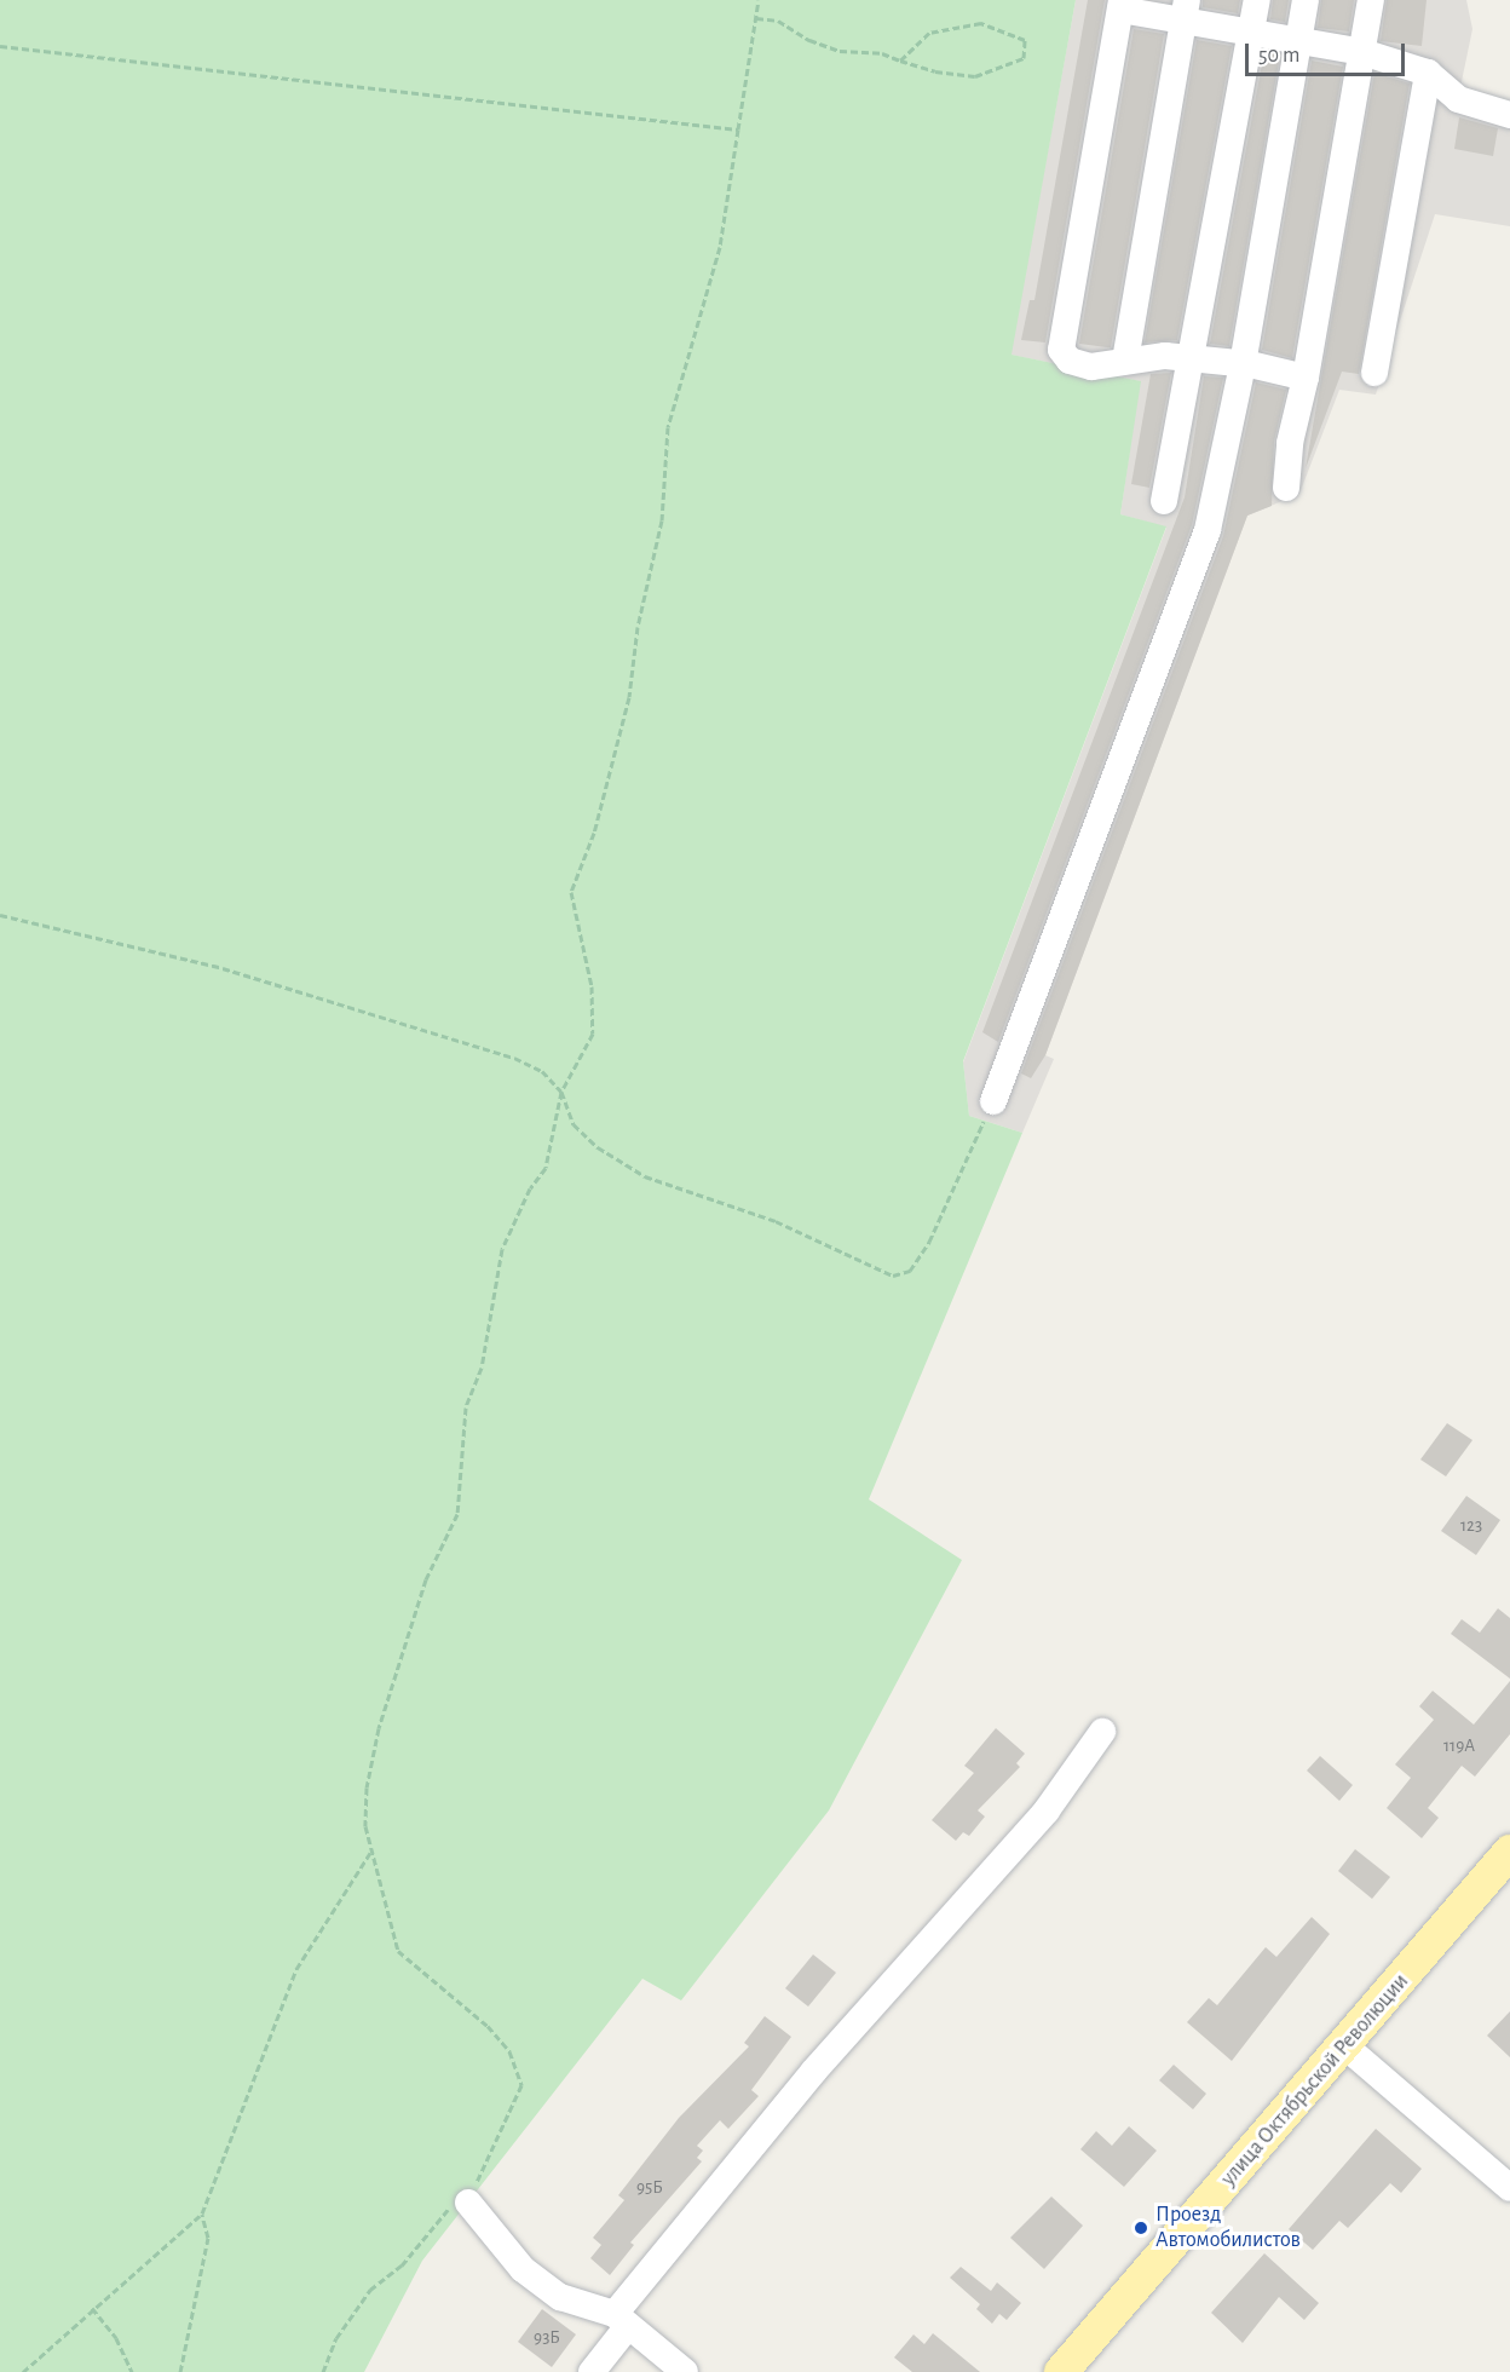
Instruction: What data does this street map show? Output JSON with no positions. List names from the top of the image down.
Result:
{
  "streets": {
    "main road": ["улица Октябрьской Революции"]
  },
  "places": ["Проезд Автомобилистов"],
  "house_numbers": [
    "123",
    "119А",
    "95Б",
    "93Б"
  ],
  "scale_bar": "50 m"
}
